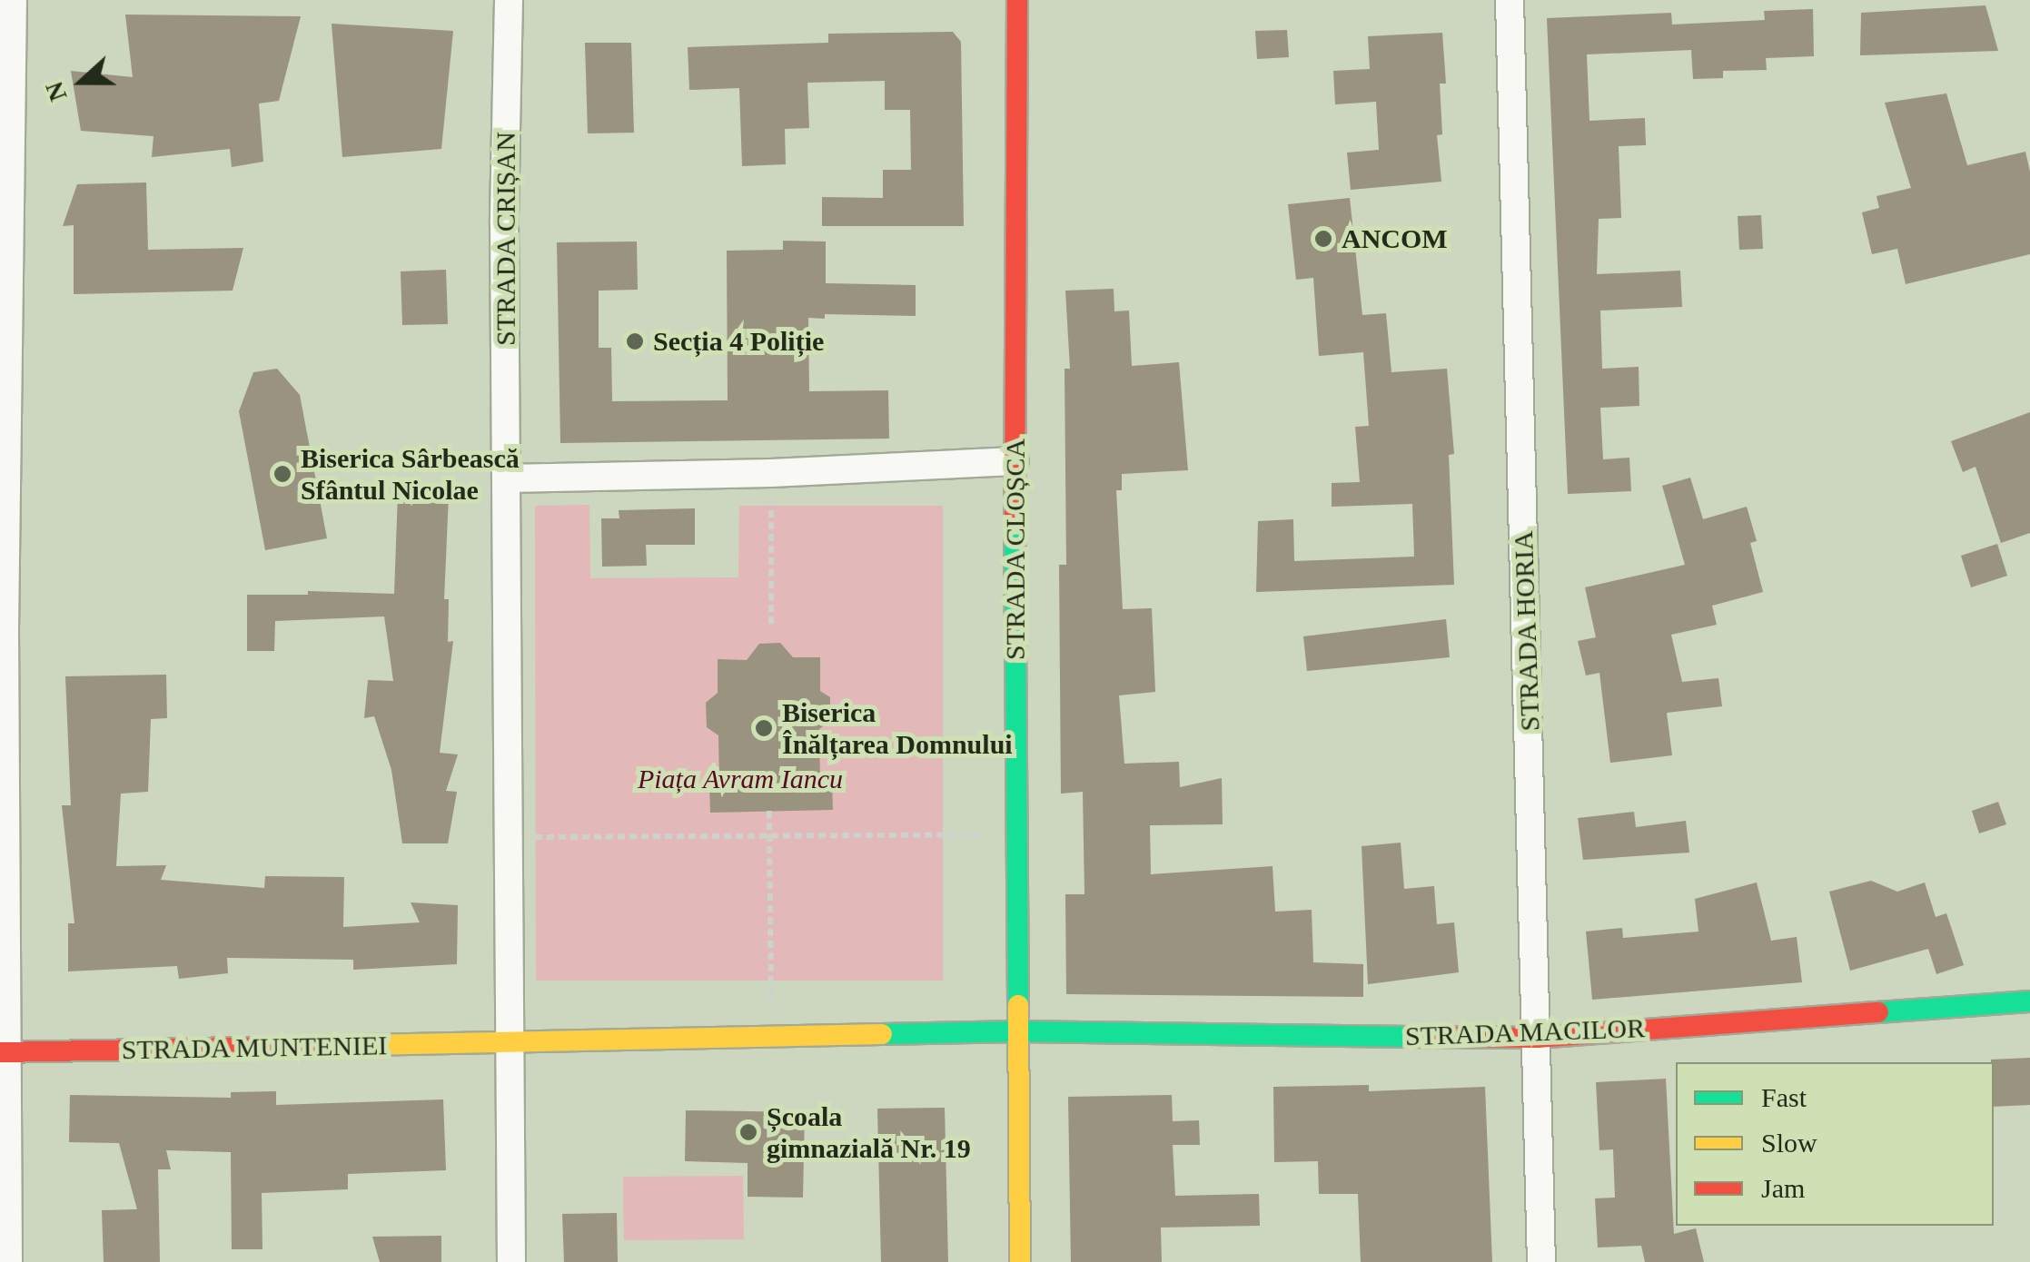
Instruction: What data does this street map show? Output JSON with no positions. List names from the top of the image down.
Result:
{
  "streets": {
    "street": [
      "STRADA CRIȘAN",
      "STRADA CLOȘCA",
      "STRADA HORIA",
      "STRADA MACILOR",
      "STRADA MUNTENIEI"
    ]
  },
  "crossings": [
    ["STRADA CLOȘCA", "STRADA MACILOR"],
    ["STRADA HORIA", "STRADA MACILOR"]
  ],
  "parks": ["Piața Avram Iancu"],
  "places": [
    "ANCOM",
    "Secția 4 Poliție",
    "Biserica Sârbească Sfântul Nicolae",
    "Biserica Înălțarea Domnului",
    "Școala gimnazială Nr. 19"
  ],
  "legend": ["Fast", "Slow", "Jam"],
  "north": "left"
}
